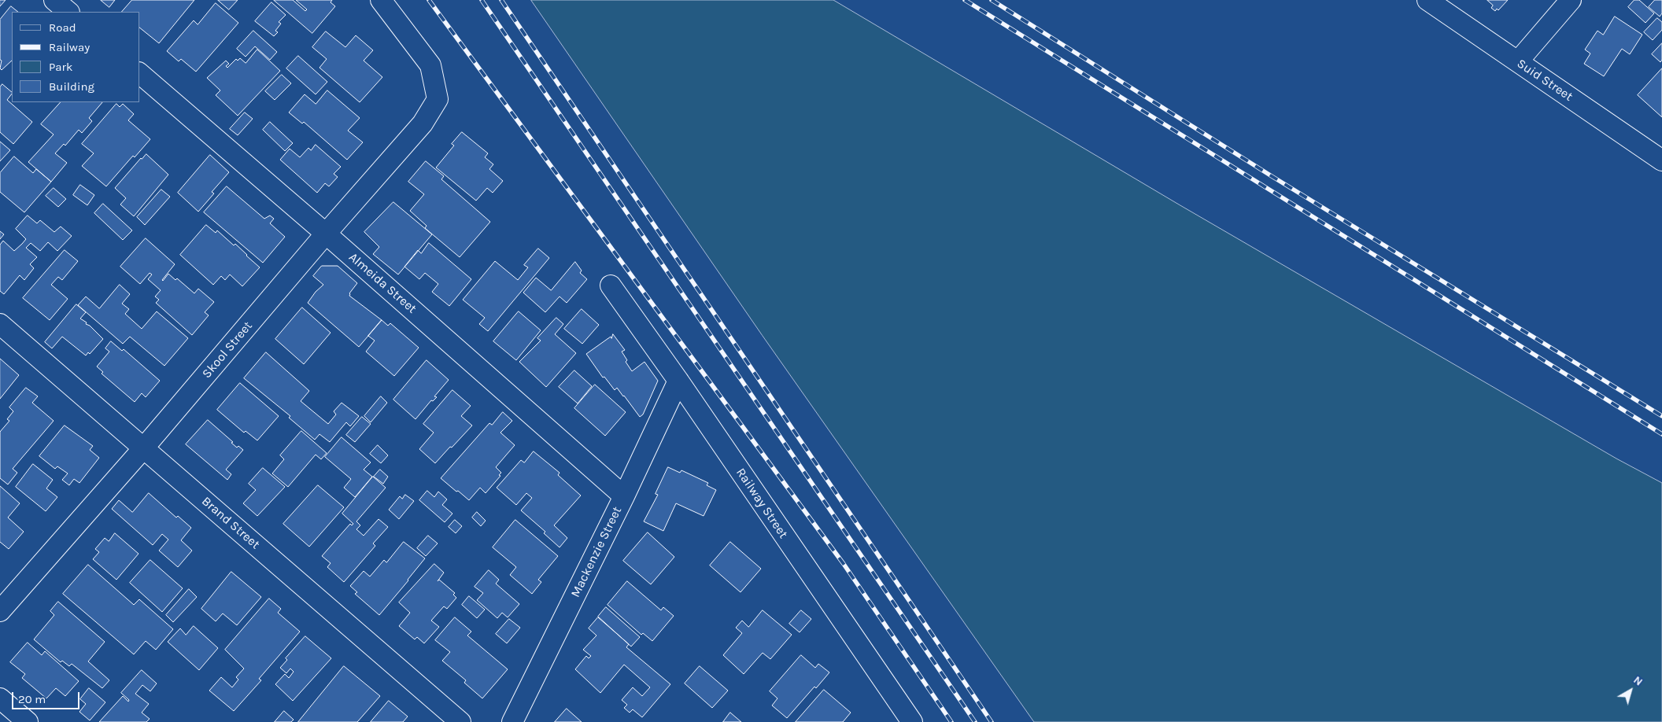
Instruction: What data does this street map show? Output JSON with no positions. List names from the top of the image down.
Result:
{
  "streets": {
    "street": [
      "Suid Street",
      "Almeida Street",
      "Skool Street",
      "Railway Street",
      "Brand Street",
      "Mackenzie Street"
    ]
  },
  "crossings": [
    ["Almeida Street", "Skool Street"],
    ["Almeida Street", "Mackenzie Street"],
    ["Skool Street", "Brand Street"],
    ["Railway Street", "Mackenzie Street"]
  ],
  "legend": [
    "Road",
    "Railway",
    "Park",
    "Building"
  ],
  "scale_bar": "20 m",
  "north": "top right"
}
